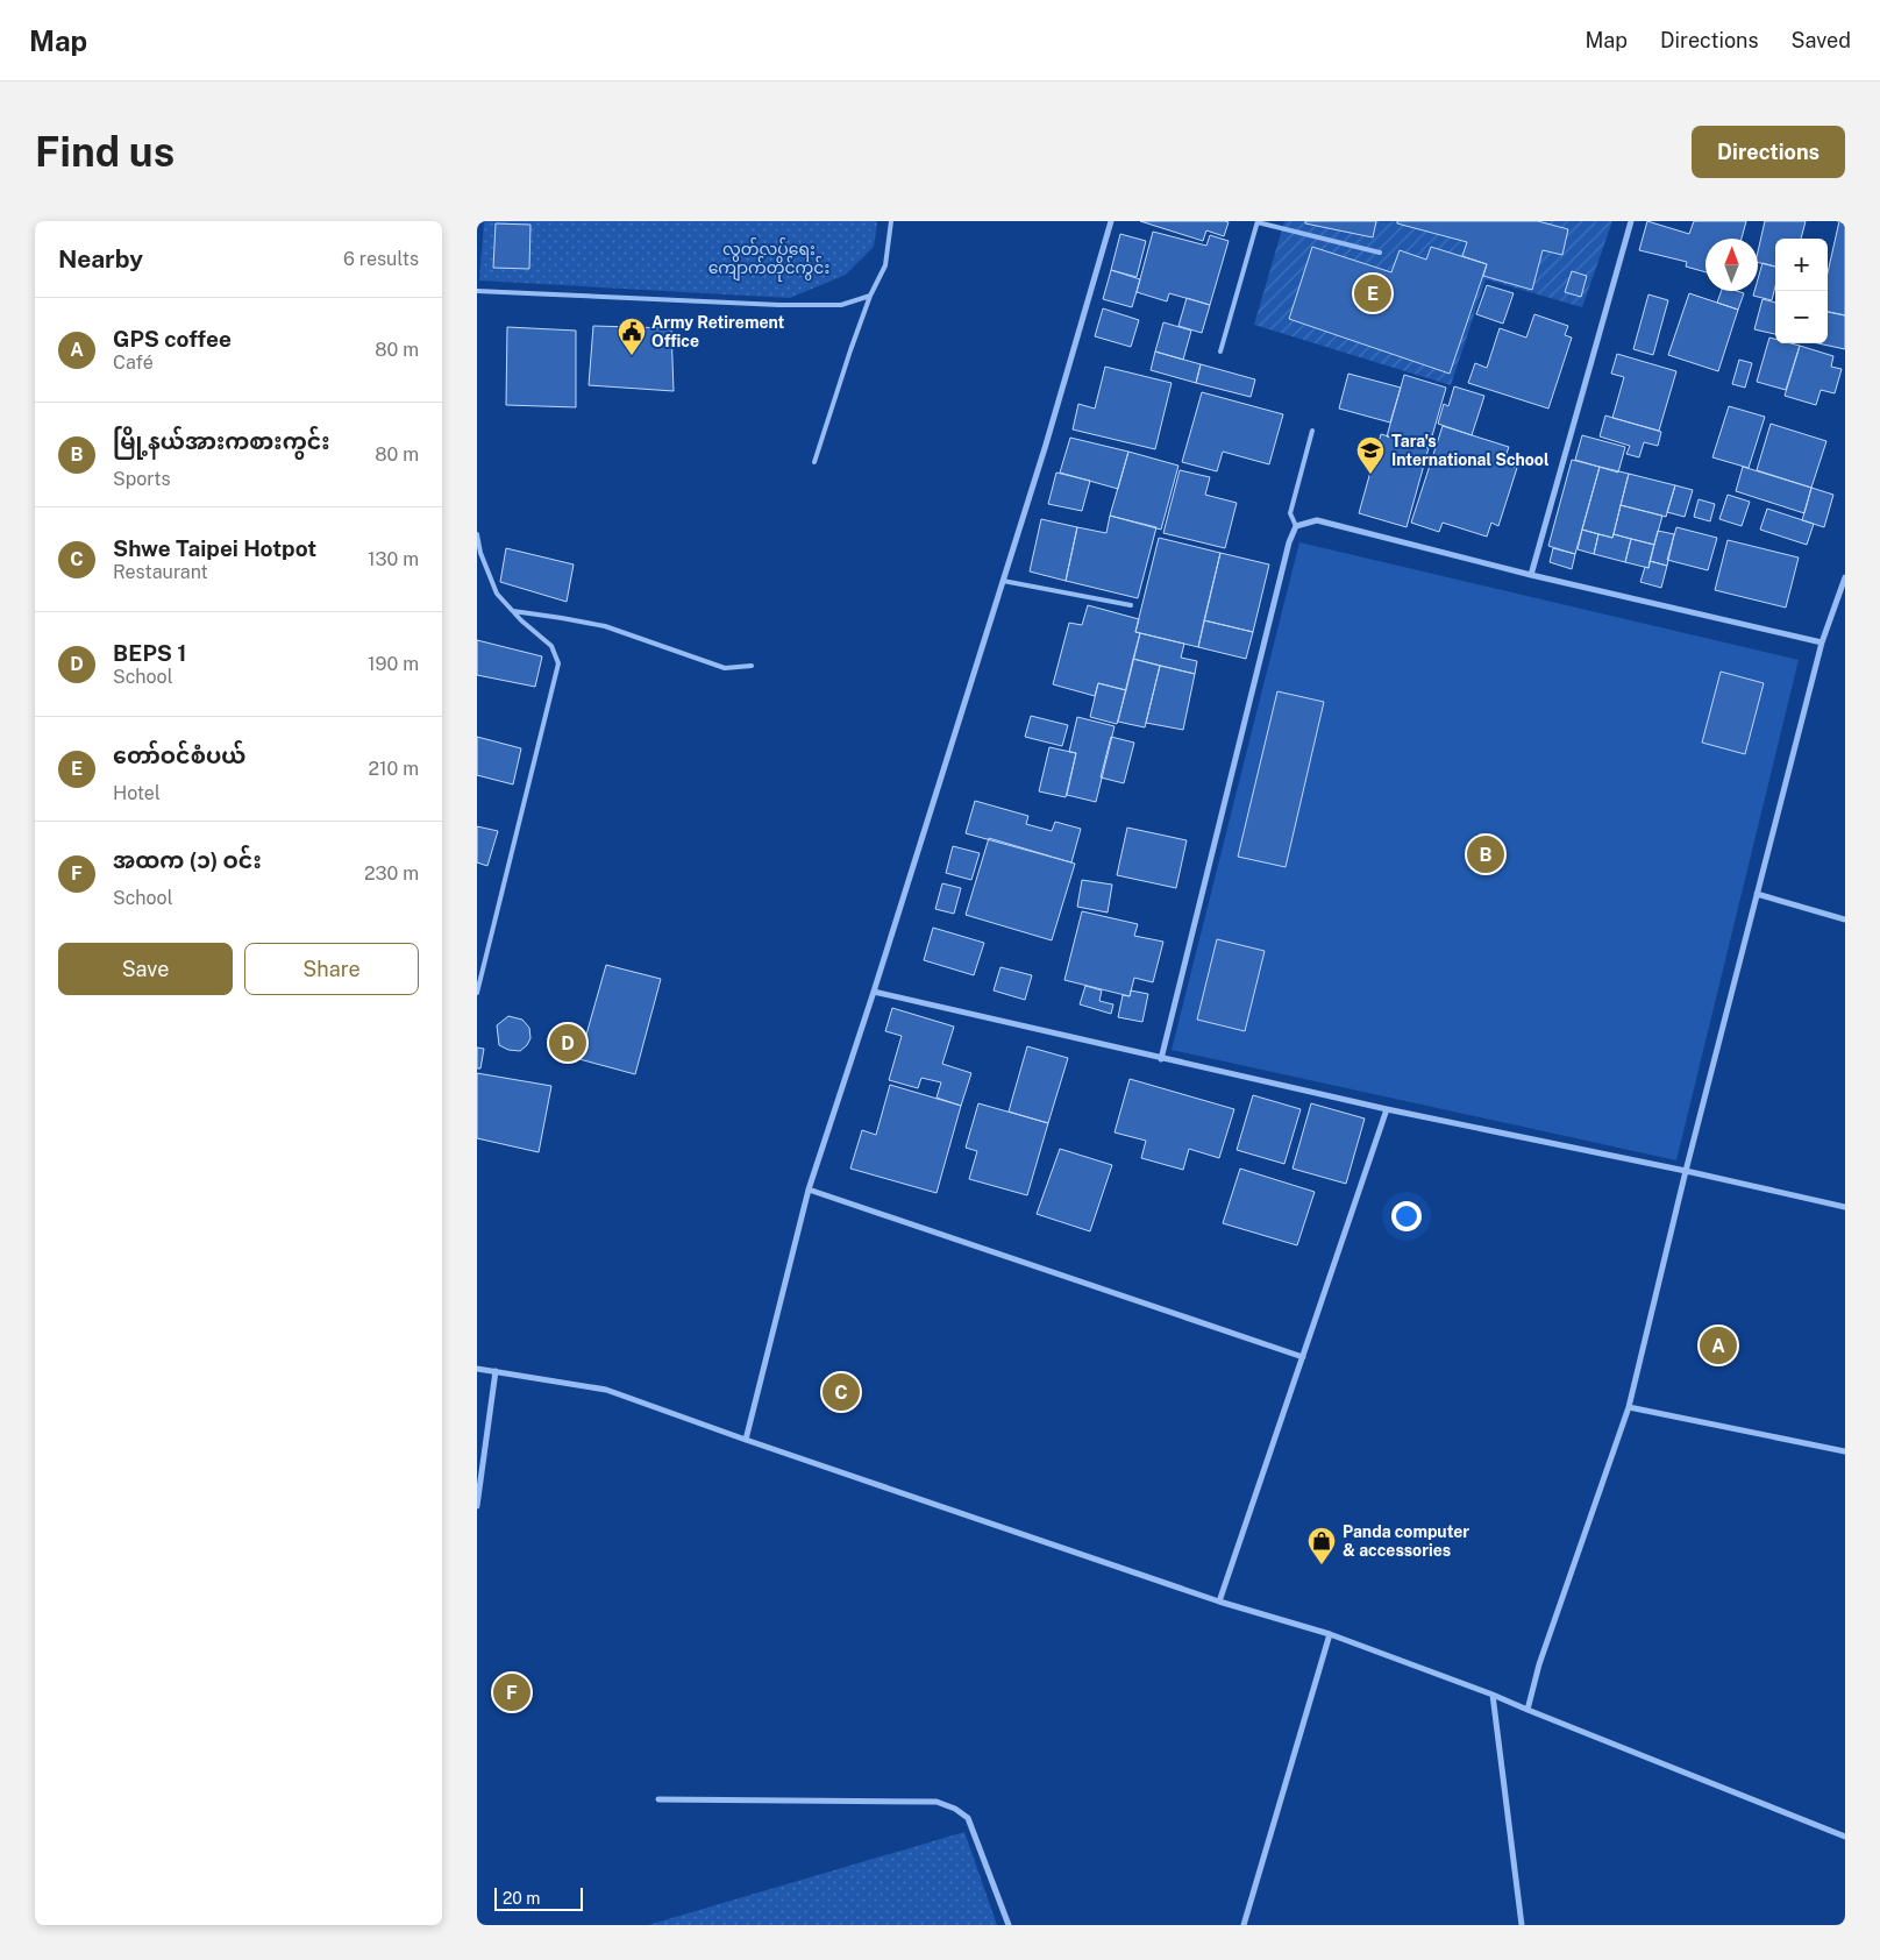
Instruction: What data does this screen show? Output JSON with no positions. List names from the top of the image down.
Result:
{
  "parks": ["လွတ်လပ်ရေး ကျောက်တိုင်ကွင်း"],
  "places": {
    "public building": ["Army Retirement Office"],
    "school or university": ["Tara's International School"],
    "shop": ["Panda computer & accessories"]
  },
  "scale_bar": "20 m",
  "north": "top",
  "page": {
    "header": "Map",
    "nav": ["Map", "Directions", "Saved"],
    "buttons": [
      "Directions",
      ["Save", "Share"]
    ],
    "title": "Find us",
    "heading": ["Nearby", "6 results"],
    "map_buttons": ["+", "−"],
    "pins": [
      "E",
      "B",
      "D",
      "A",
      "C",
      "F"
    ],
    "list": [
      {
        "mark": "A",
        "name": "GPS coffee",
        "note": "Café",
        "value": "80 m"
      },
      {
        "mark": "B",
        "name": "မြို့နယ်အားကစားကွင်း",
        "note": "Sports",
        "value": "80 m"
      },
      {
        "mark": "C",
        "name": "Shwe Taipei Hotpot",
        "note": "Restaurant",
        "value": "130 m"
      },
      {
        "mark": "D",
        "name": "BEPS 1",
        "note": "School",
        "value": "190 m"
      },
      {
        "mark": "E",
        "name": "တော်ဝင်စံပယ်",
        "note": "Hotel",
        "value": "210 m"
      },
      {
        "mark": "F",
        "name": "အထက (၁) ဝင်း",
        "note": "School",
        "value": "230 m"
      }
    ],
    "scale": "20 m"
  }
}
